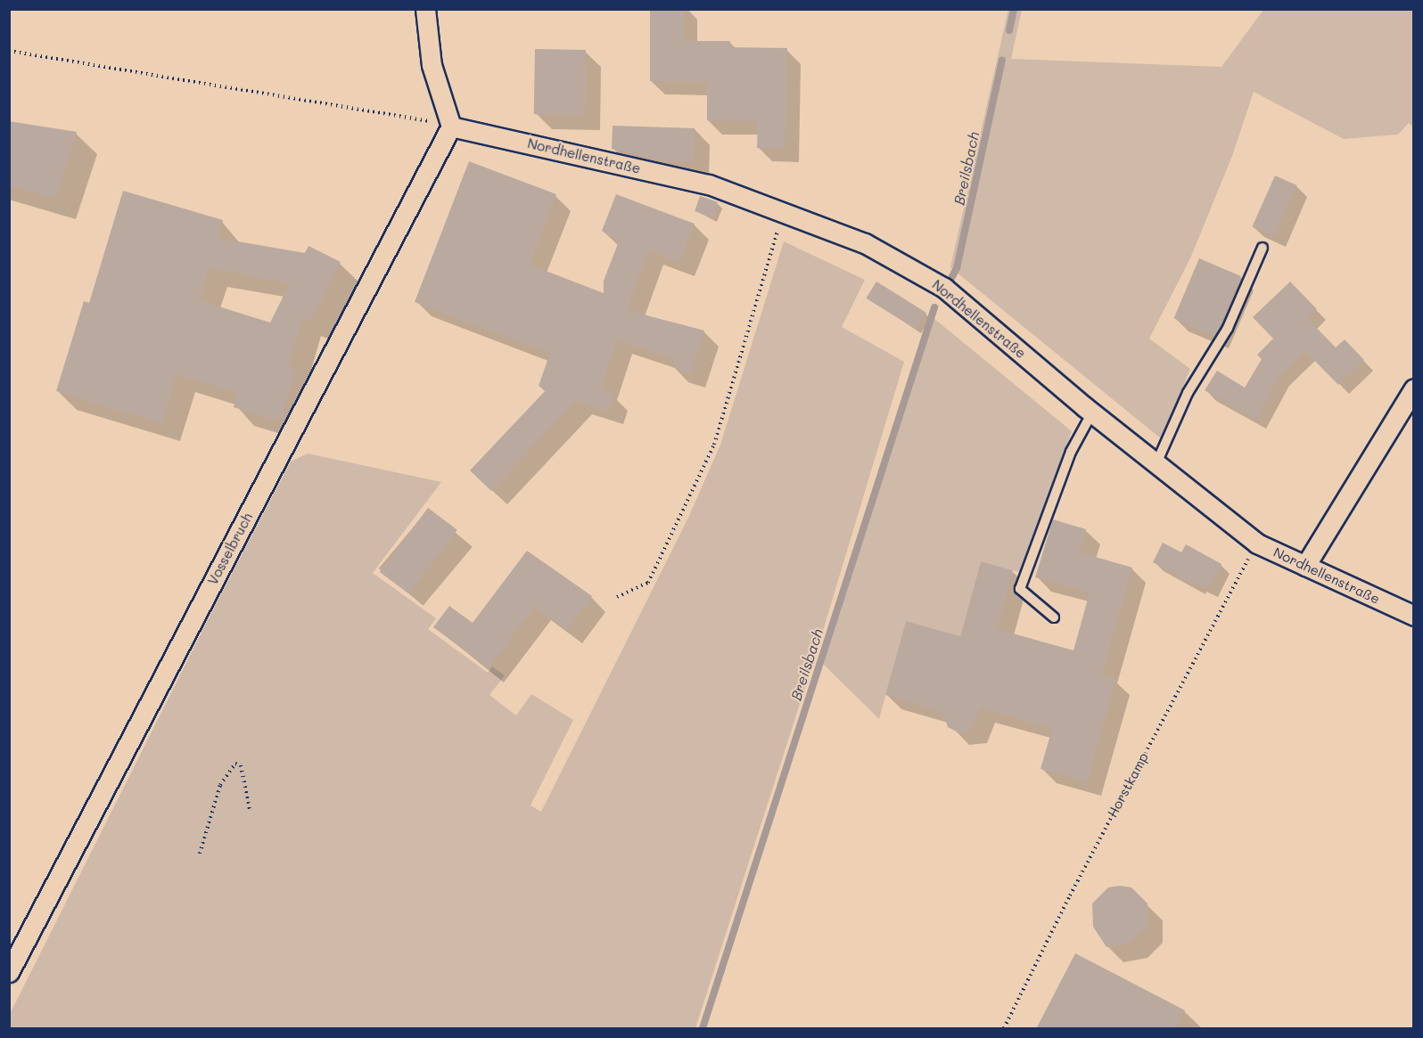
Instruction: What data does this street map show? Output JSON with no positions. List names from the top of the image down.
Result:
{
  "streets": {
    "street": ["Nordhellenstraße", "Vosselbruch"],
    "path": ["Horstkamp"]
  },
  "crossings": [
    ["Nordhellenstraße", "Vosselbruch"],
    ["Nordhellenstraße", "Horstkamp"]
  ],
  "water": ["Breilsbach"]
}
